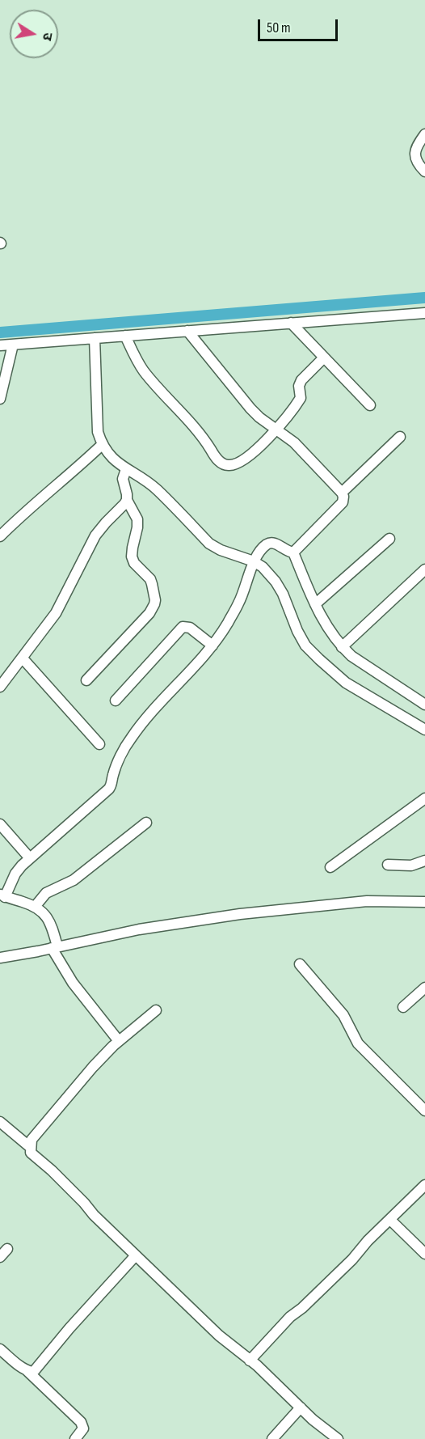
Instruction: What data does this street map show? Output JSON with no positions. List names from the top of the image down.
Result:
{
  "scale_bar": "50 m",
  "north": "right"
}
